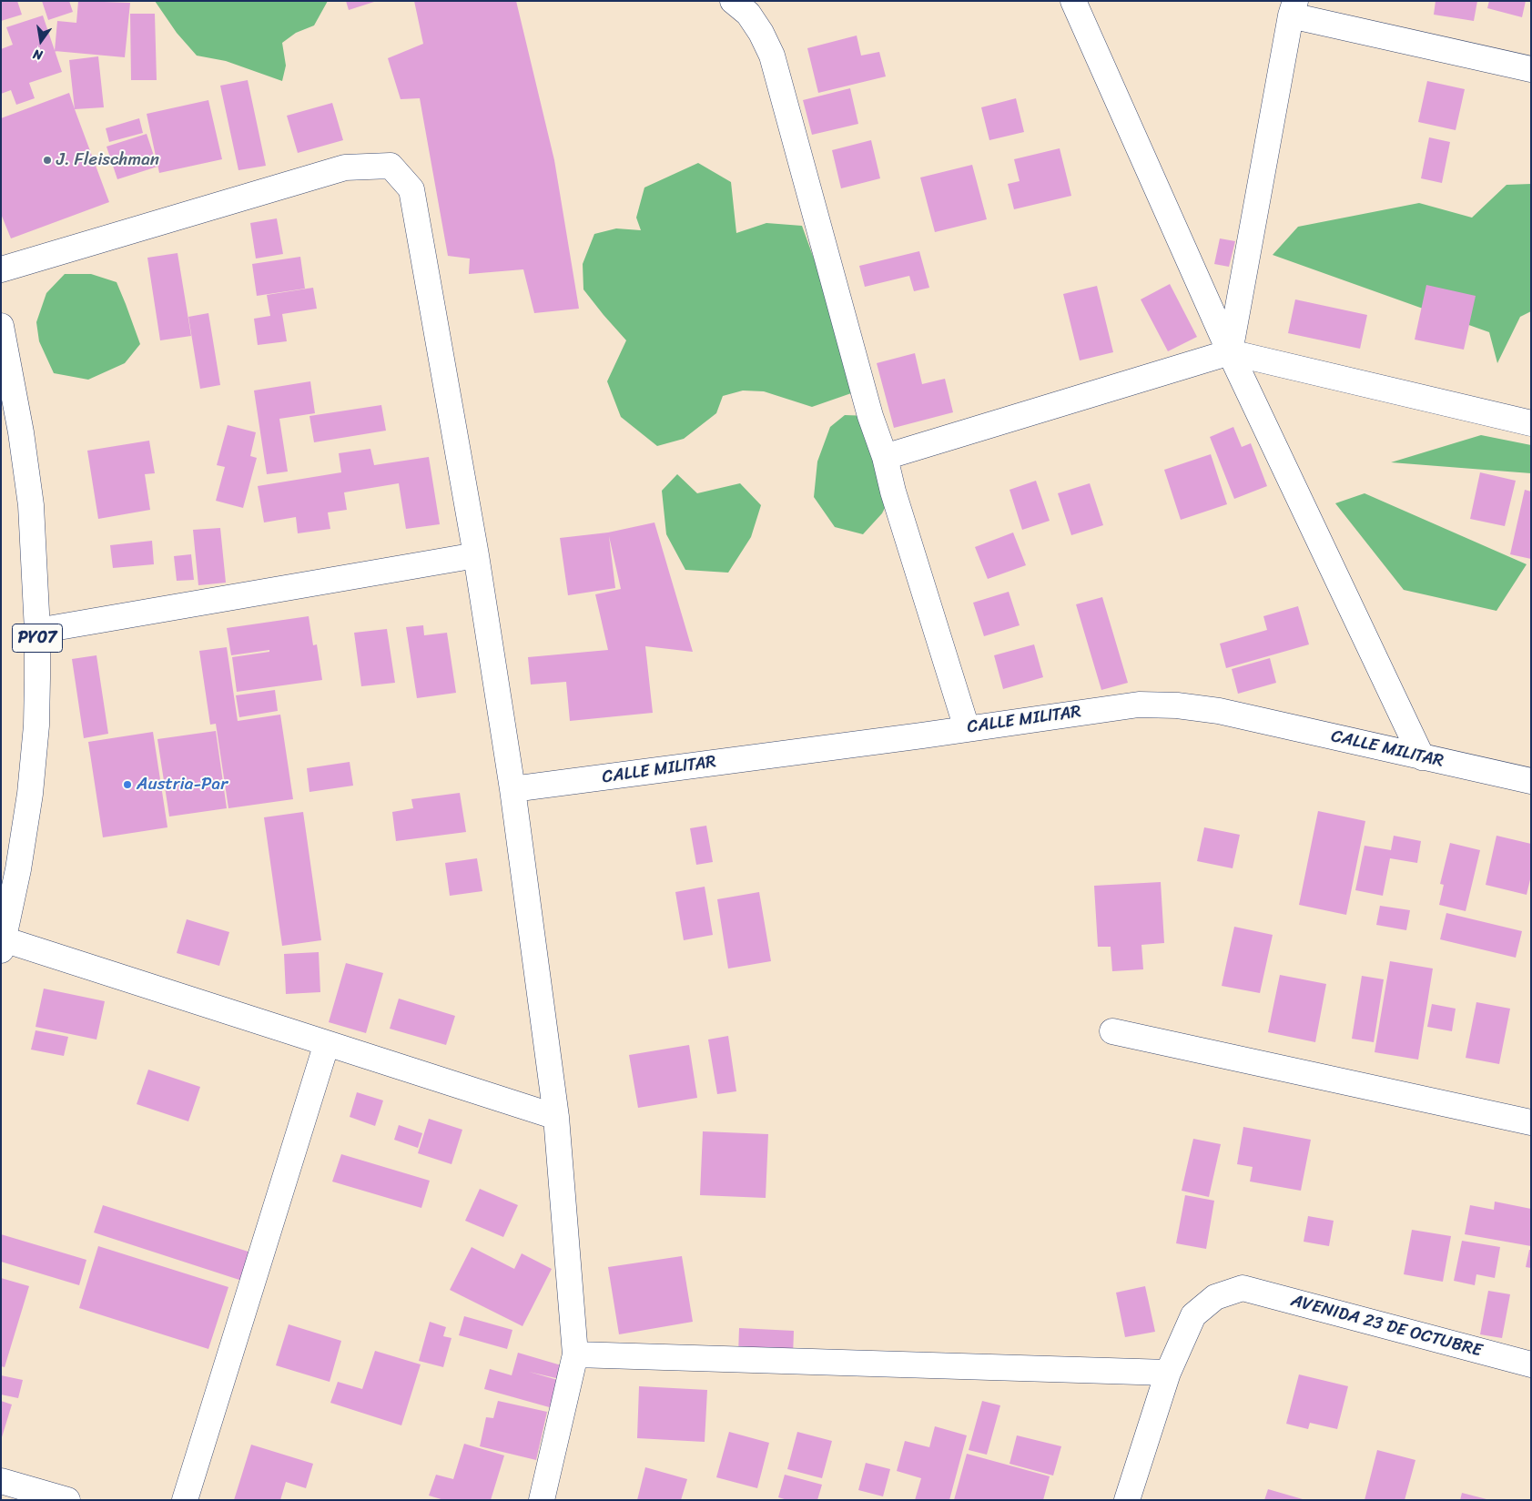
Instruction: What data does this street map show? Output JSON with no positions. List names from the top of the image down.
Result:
{
  "streets": {
    "street": ["PY07", "CALLE MILITAR", "AVENIDA 23 DE OCTUBRE"]
  },
  "places": ["J. Fleischman", "Austria-Par"],
  "north": "bottom"
}
